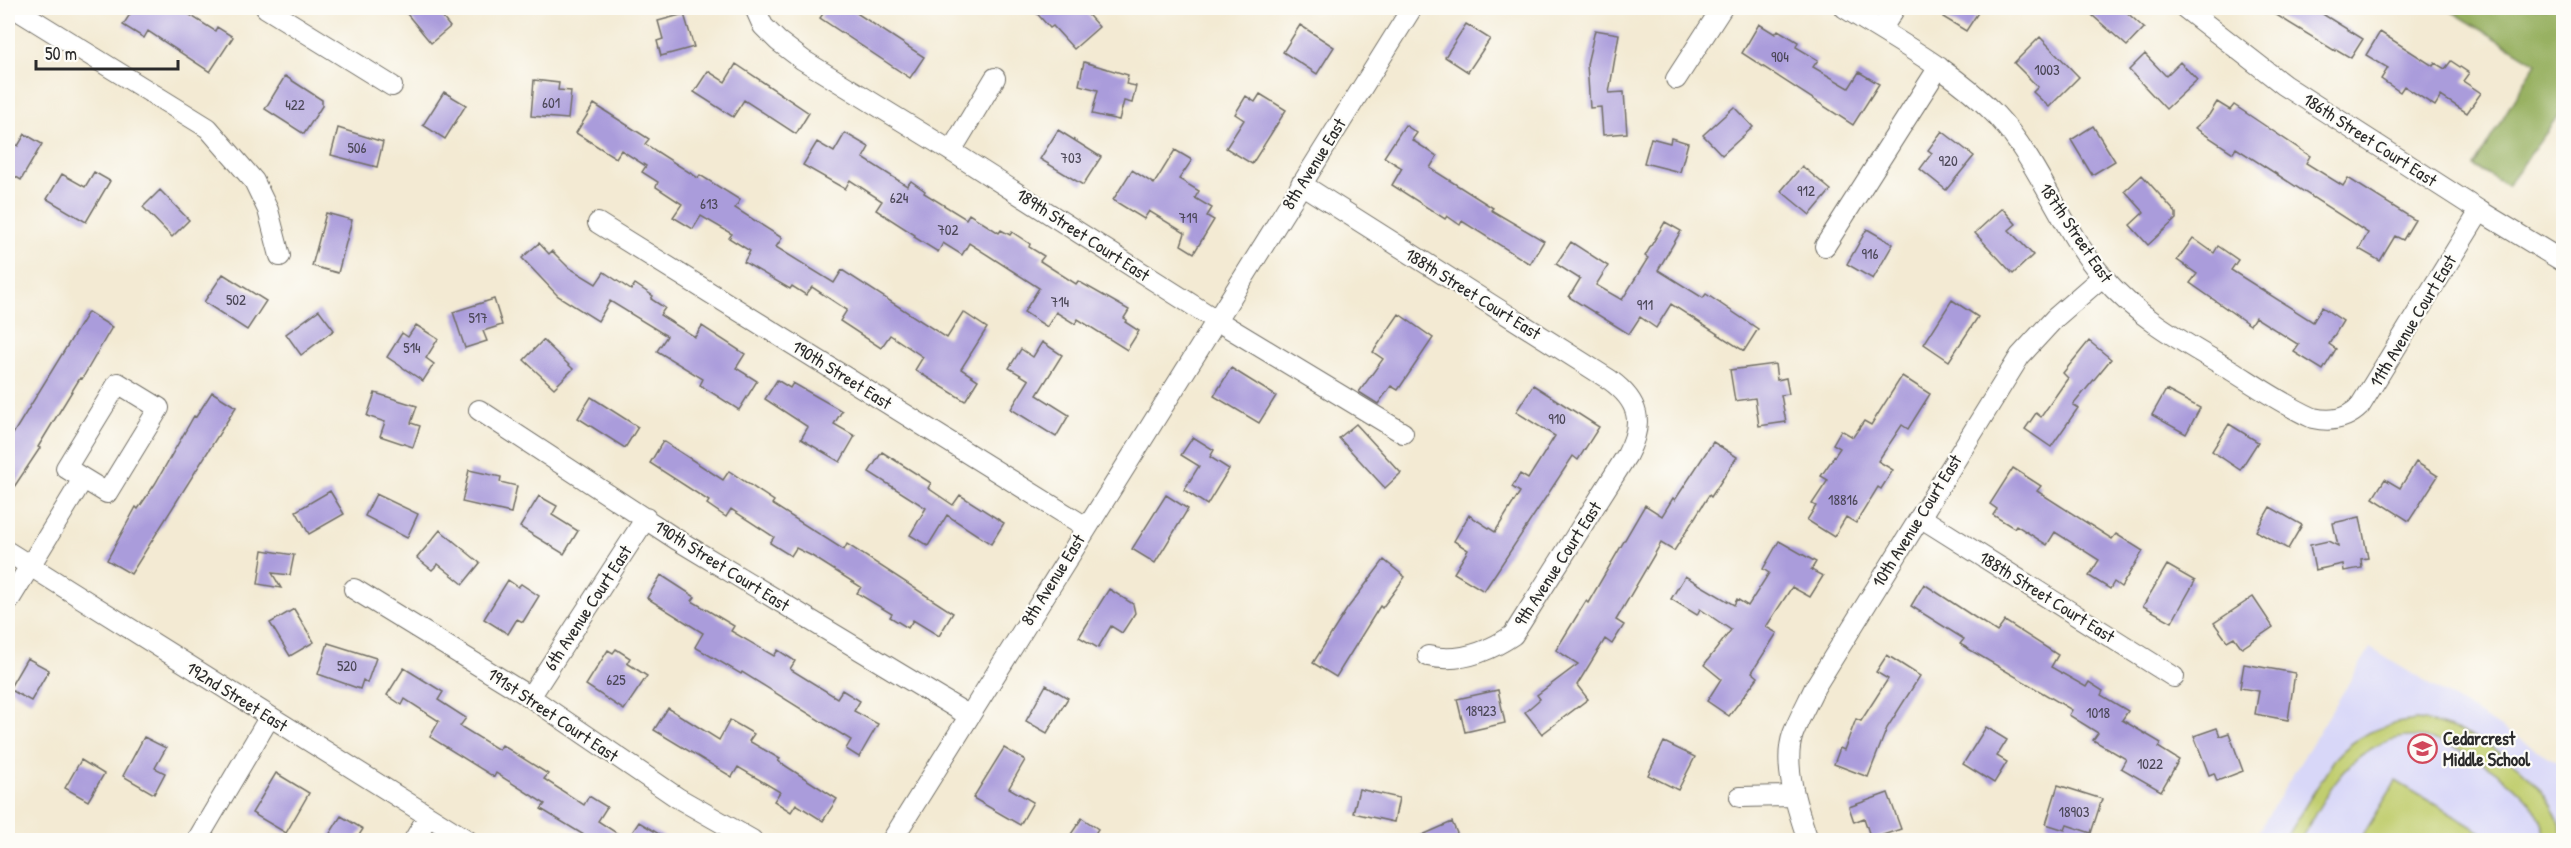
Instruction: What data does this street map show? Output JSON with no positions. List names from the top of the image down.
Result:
{
  "streets": {
    "street": [
      "186th Street Court East",
      "8th Avenue East",
      "187th Street East",
      "189th Street Court East",
      "188th Street Court East",
      "11th Avenue Court East",
      "190th Street East",
      "10th Avenue Court East",
      "9th Avenue Court East",
      "190th Street Court East",
      "6th Avenue Court East",
      "192nd Street East",
      "191st Street Court East"
    ]
  },
  "crossings": [
    ["186th Street Court East", "11th Avenue Court East"],
    ["8th Avenue East", "189th Street Court East"],
    ["8th Avenue East", "188th Street Court East"],
    ["8th Avenue East", "190th Street East"],
    ["8th Avenue East", "190th Street Court East"],
    ["187th Street East", "11th Avenue Court East"],
    ["187th Street East", "10th Avenue Court East"],
    ["188th Street Court East", "10th Avenue Court East"],
    ["188th Street Court East", "9th Avenue Court East"],
    ["190th Street Court East", "6th Avenue Court East"],
    ["6th Avenue Court East", "191st Street Court East"]
  ],
  "places": {
    "school or university": ["Cedarcrest Middle School"]
  },
  "house_numbers": [
    "904",
    "1003",
    "601",
    "422",
    "506",
    "703",
    "920",
    "912",
    "624",
    "613",
    "719",
    "702",
    "916",
    "502",
    "714",
    "911",
    "517",
    "514",
    "910",
    "18816",
    "520",
    "625",
    "18923",
    "1018",
    "1022",
    "18903"
  ],
  "scale_bar": "50 m"
}
